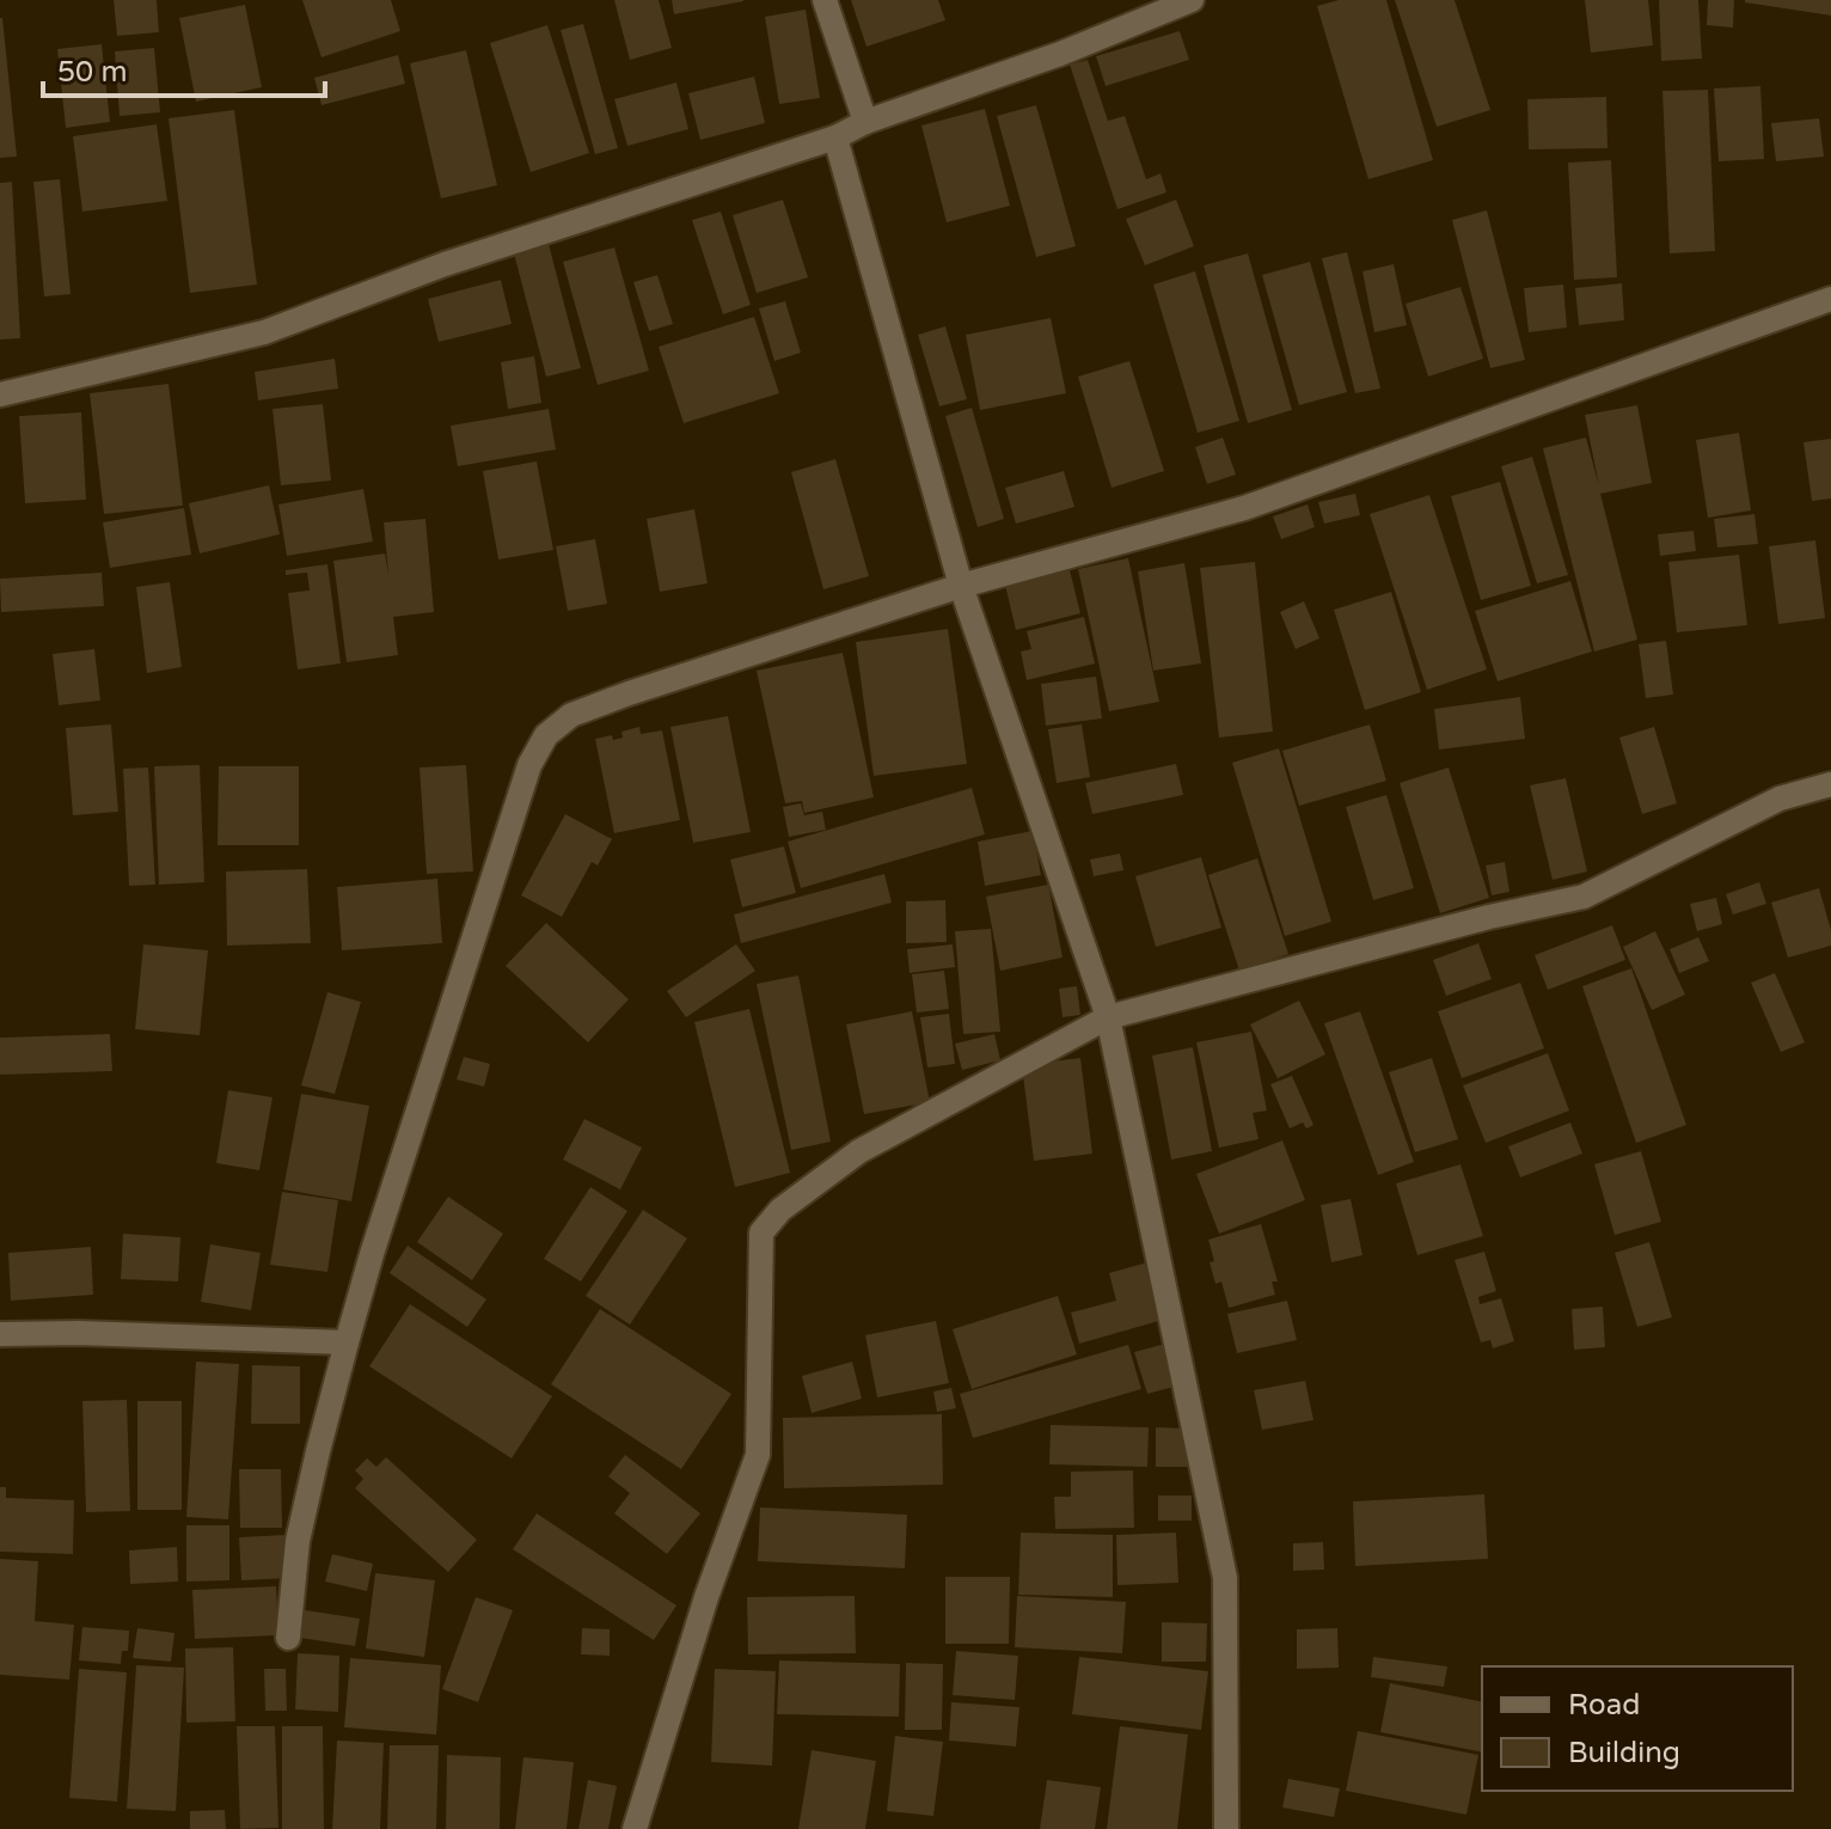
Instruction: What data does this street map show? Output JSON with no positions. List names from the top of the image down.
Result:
{
  "legend": ["Road", "Building"],
  "scale_bar": "50 m"
}
